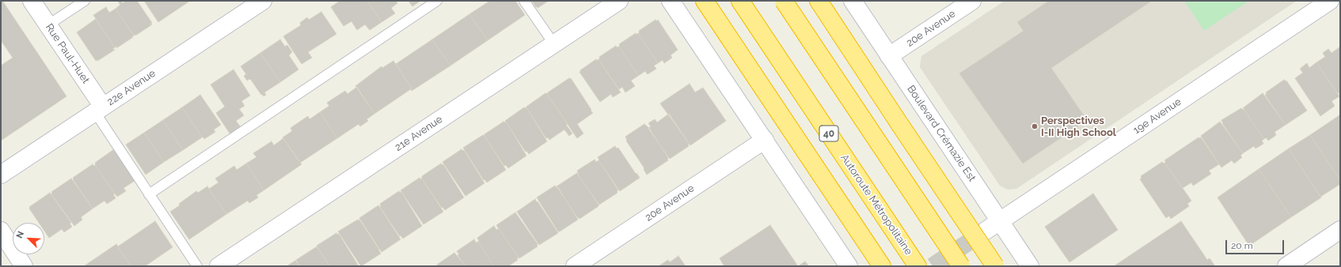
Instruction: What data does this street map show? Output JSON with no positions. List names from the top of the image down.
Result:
{
  "streets": {
    "highway": ["40", "Autoroute Métropolitaine"],
    "street": [
      "20e Avenue",
      "Rue Paul-Huet",
      "22e Avenue",
      "19e Avenue",
      "21e Avenue",
      "Boulevard Crémazie Est"
    ]
  },
  "crossings": [
    ["20e Avenue", "Boulevard Crémazie Est"],
    ["Rue Paul-Huet", "22e Avenue"],
    ["19e Avenue", "Boulevard Crémazie Est"]
  ],
  "places": ["Perspectives I-II High School"],
  "scale_bar": "20 m",
  "north": "top left"
}
